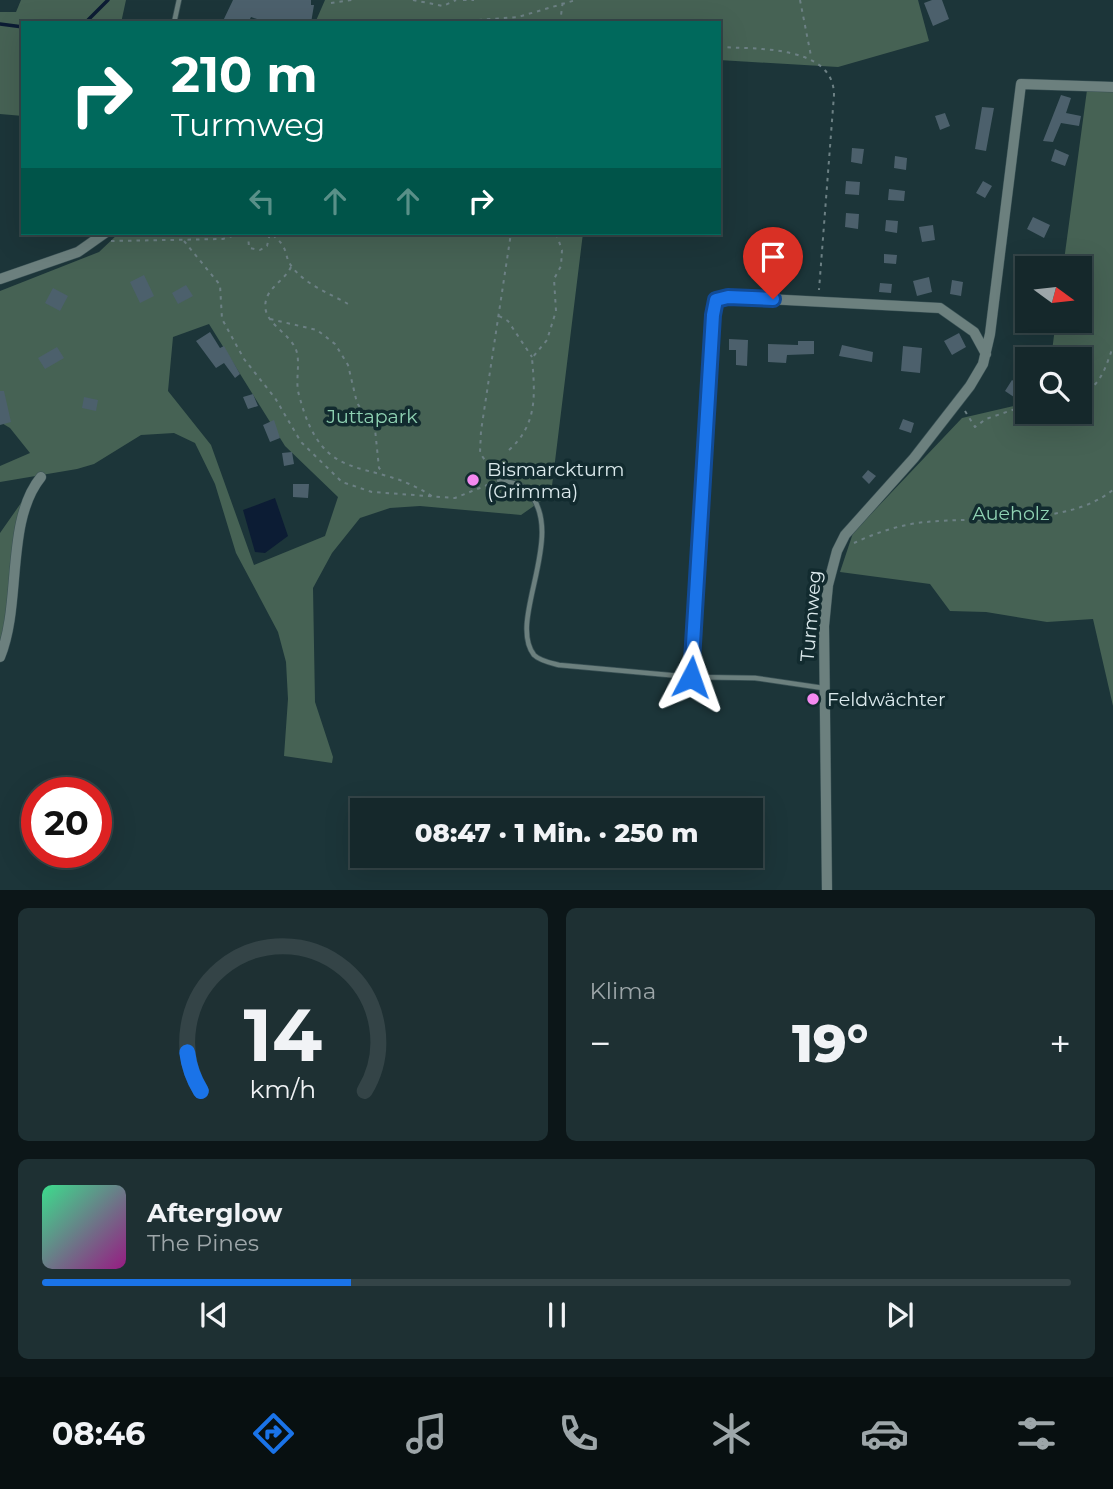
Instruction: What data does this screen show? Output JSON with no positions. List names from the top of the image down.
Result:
{
  "streets": {
    "street": ["Turmweg"]
  },
  "parks": ["Juttapark", "Aueholz"],
  "places": ["Bismarckturm (Grimma)", "Feldwächter"],
  "north": "right",
  "page": {
    "turn": ["210 m", "Turmweg"],
    "limit": "20",
    "trip": "08:47 · 1 Min. · 250 m",
    "tile": "Klima",
    "heat": ["−", "19°", "+"],
    "song": ["Afterglow", "The Pines"],
    "tabs": "08:46",
    "gauge": ["14", "km/h"]
  }
}
